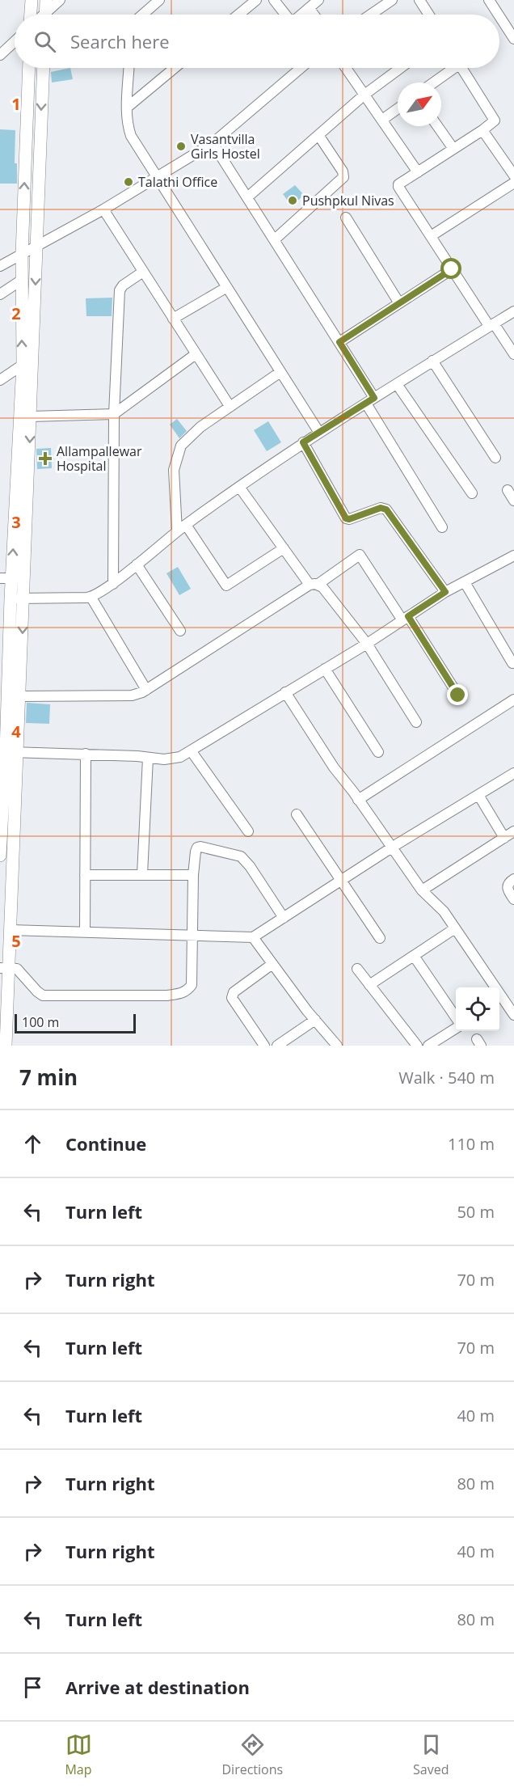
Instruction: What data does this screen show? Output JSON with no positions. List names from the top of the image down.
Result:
{
  "places": {
    "other": ["Vasantvilla Girls Hostel", "Talathi Office", "Pushpkul Nivas"],
    "health": ["Allampallewar Hospital"]
  },
  "scale_bar": "100 m",
  "north": "top right",
  "page": {
    "search": "Search here",
    "scale": "100 m",
    "heading": ["7 min", "Walk · 540 m"],
    "list": [
      ["Continue", "110 m"],
      ["Turn left", "50 m"],
      ["Turn right", "70 m"],
      ["Turn left", "70 m"],
      ["Turn left", "40 m"],
      ["Turn right", "80 m"],
      ["Turn right", "40 m"],
      ["Turn left", "80 m"],
      "Arrive at destination"
    ],
    "nav": ["Map", "Directions", "Saved"]
  },
  "grid": {
    "rows": [
      "1",
      "2",
      "3",
      "4",
      "5"
    ]
  }
}
